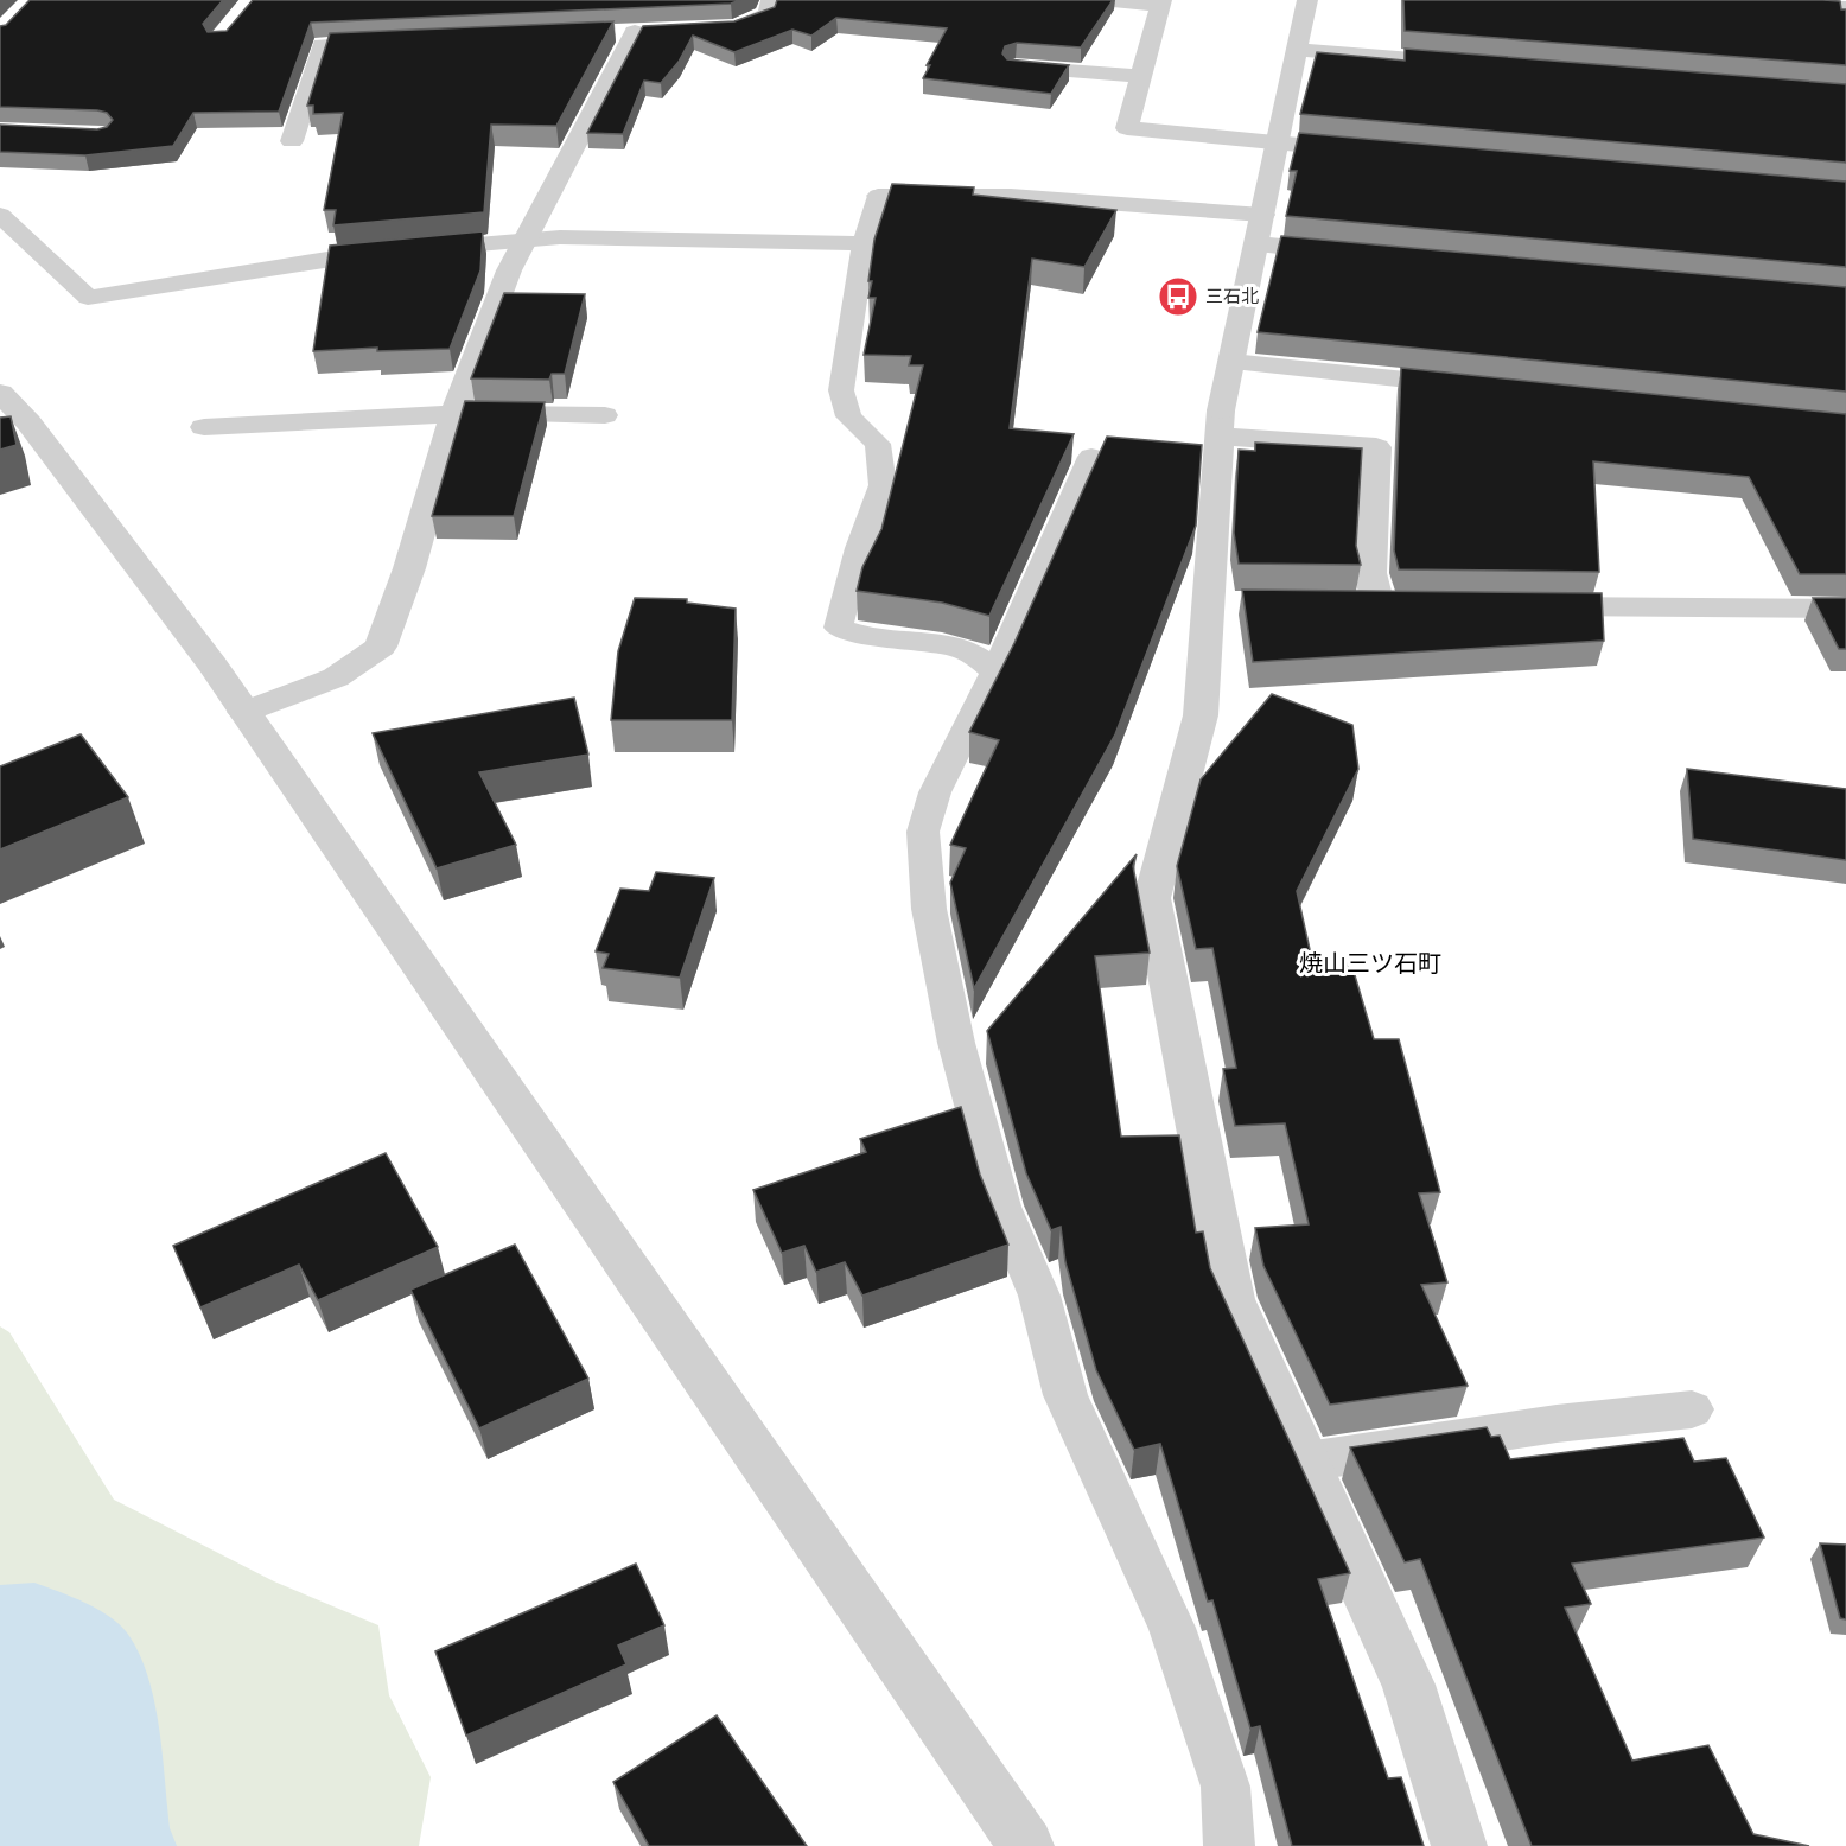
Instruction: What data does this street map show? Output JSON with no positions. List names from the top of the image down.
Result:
{
  "districts": ["焼山三ツ石町"],
  "places": {
    "bus stop": ["三石北"]
  }
}
